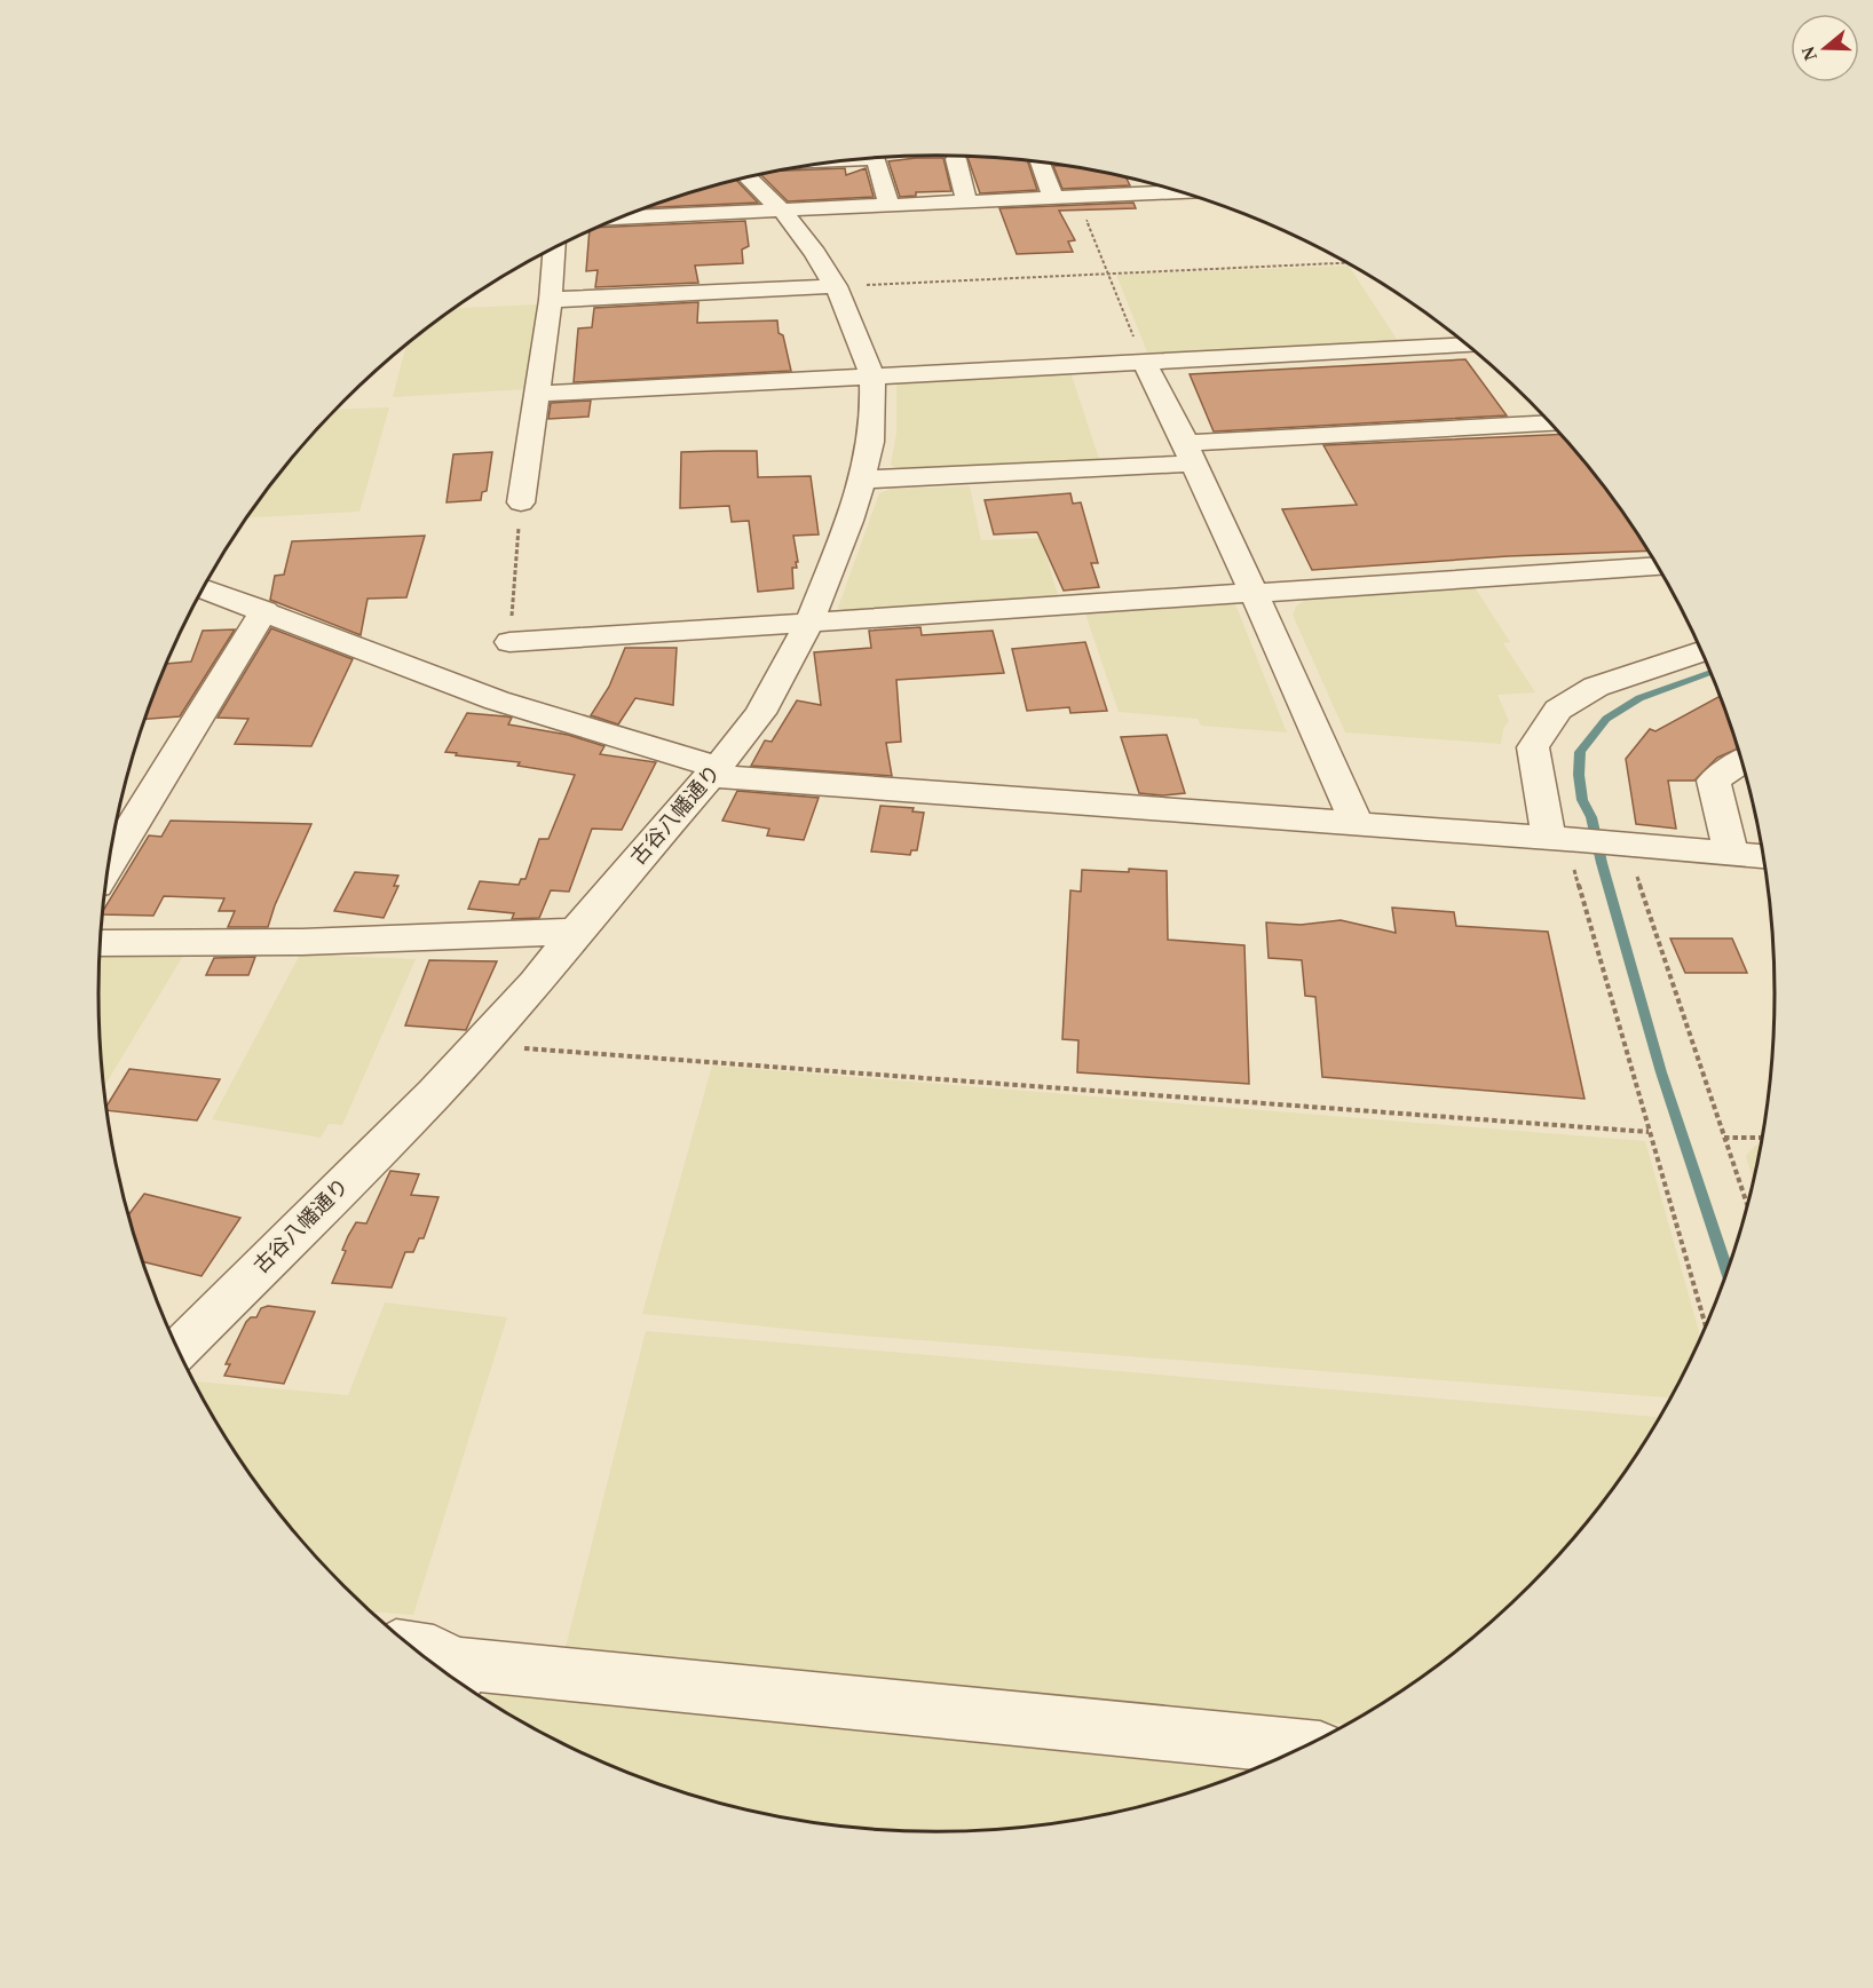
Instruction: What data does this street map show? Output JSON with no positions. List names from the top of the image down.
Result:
{
  "streets": {
    "street": ["古谷八幡通り"]
  },
  "north": "left"
}
